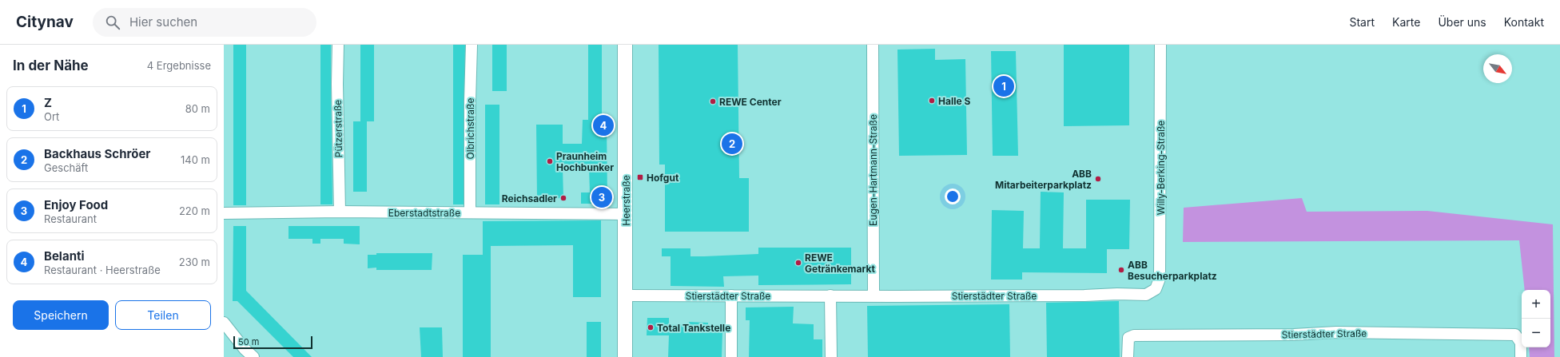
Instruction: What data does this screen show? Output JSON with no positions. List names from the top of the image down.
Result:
{
  "streets": {
    "main road": ["Heerstraße"],
    "street": [
      "Pützerstraße",
      "Olbrichstraße",
      "Willy-Berking-Straße",
      "Eugen-Hartmann-Straße",
      "Eberstadtstraße",
      "Stierstädter Straße"
    ]
  },
  "crossings": [
    ["Pützerstraße", "Eberstadtstraße"],
    ["Olbrichstraße", "Eberstadtstraße"],
    ["Willy-Berking-Straße", "Stierstädter Straße"],
    ["Eugen-Hartmann-Straße", "Stierstädter Straße"],
    ["Heerstraße", "Eberstadtstraße"],
    ["Heerstraße", "Stierstädter Straße"]
  ],
  "places": {
    "other": [
      "Halle S",
      "REWE Center",
      "Praunheim Hochbunker",
      "ABB Mitarbeiterparkplatz",
      "Reichsadler",
      "REWE Getränkemarkt",
      "ABB Besucherparkplatz",
      "Total Tankstelle"
    ],
    "transit": ["Hofgut"]
  },
  "scale_bar": "50 m",
  "north": "bottom right",
  "page": {
    "header": "Citynav",
    "search": "Hier suchen",
    "nav": [
      "Start",
      "Karte",
      "Über uns",
      "Kontakt"
    ],
    "heading": ["In der Nähe", "4 Ergebnisse"],
    "pins": [
      "1",
      "4",
      "2",
      "3"
    ],
    "list": [
      {
        "mark": "1",
        "name": "Z",
        "note": "Ort",
        "value": "80 m"
      },
      {
        "mark": "2",
        "name": "Backhaus Schröer",
        "note": "Geschäft",
        "value": "140 m"
      },
      {
        "mark": "3",
        "name": "Enjoy Food",
        "note": "Restaurant",
        "value": "220 m"
      },
      {
        "mark": "4",
        "name": "Belanti",
        "note": "Restaurant · Heerstraße",
        "value": "230 m"
      }
    ],
    "map_buttons": ["+", "−"],
    "buttons": ["Speichern", "Teilen"],
    "scale": "50 m"
  }
}
